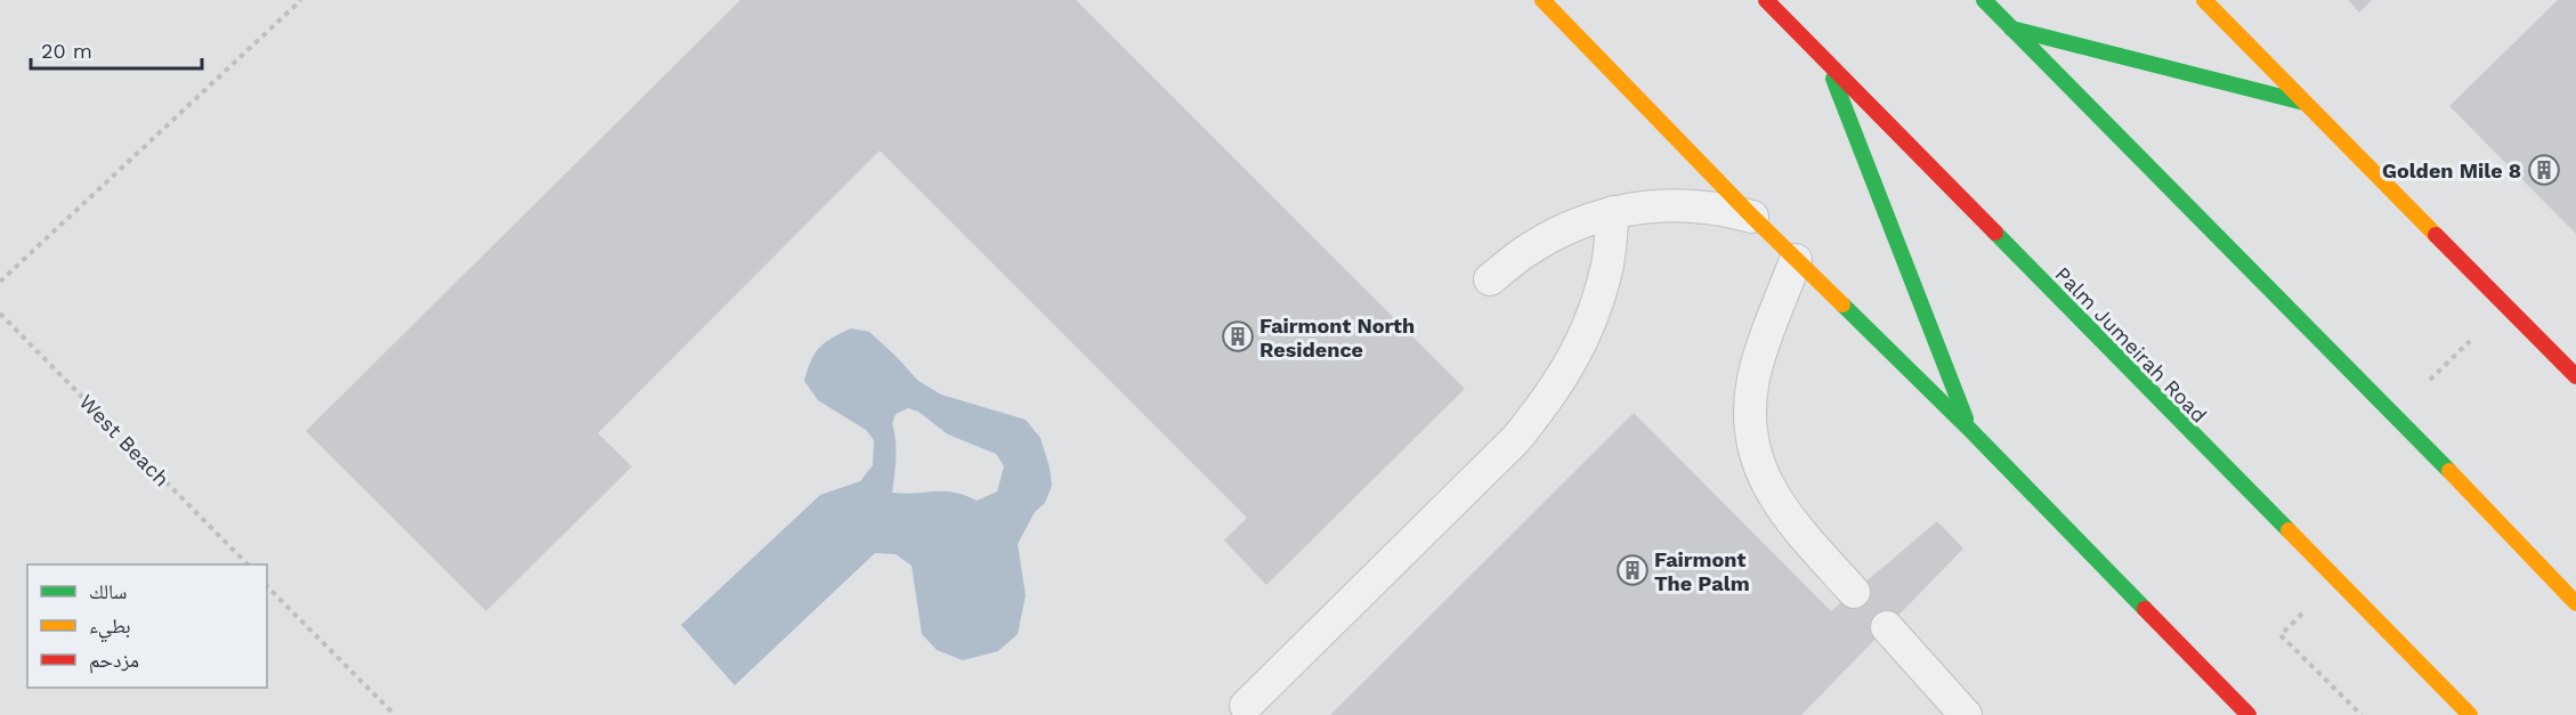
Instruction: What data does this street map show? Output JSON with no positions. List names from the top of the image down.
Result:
{
  "streets": {
    "main road": ["Palm Jumeirah Road"],
    "path": ["West Beach"]
  },
  "places": {
    "building": ["Golden Mile 8", "Fairmont North Residence", "Fairmont The Palm"]
  },
  "legend": ["سالك", "بطيء", "مزدحم"],
  "scale_bar": "20 m"
}
